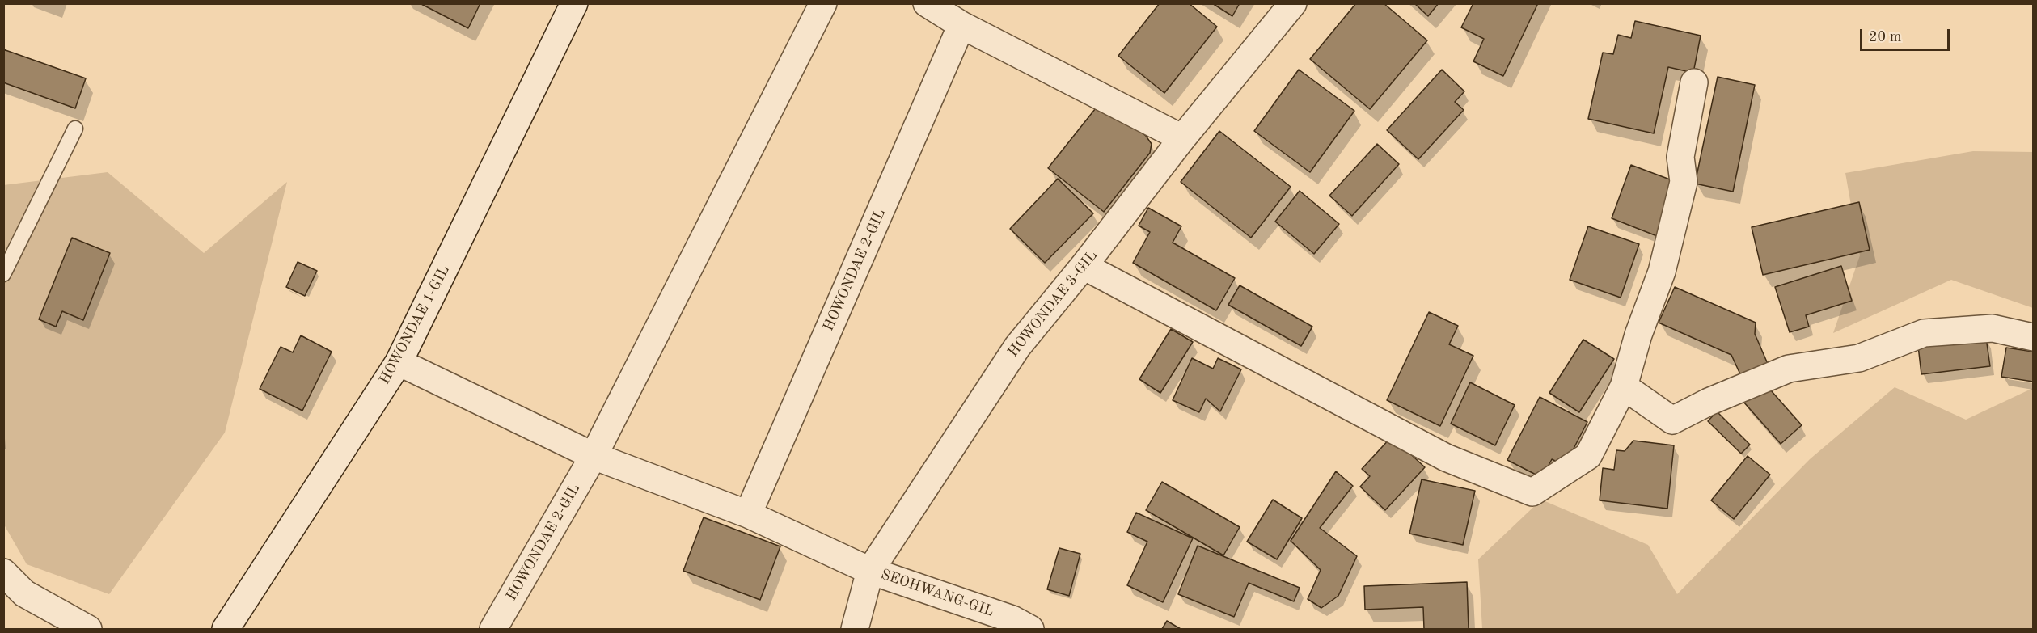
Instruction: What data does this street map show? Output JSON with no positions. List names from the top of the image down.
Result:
{
  "streets": {
    "street": [
      "HOWONDAE 2-GIL",
      "HOWONDAE 3-GIL",
      "HOWONDAE 1-GIL",
      "SEOHWANG-GIL"
    ]
  },
  "crossings": [
    ["HOWONDAE 3-GIL", "SEOHWANG-GIL"]
  ],
  "scale_bar": "20 m"
}
